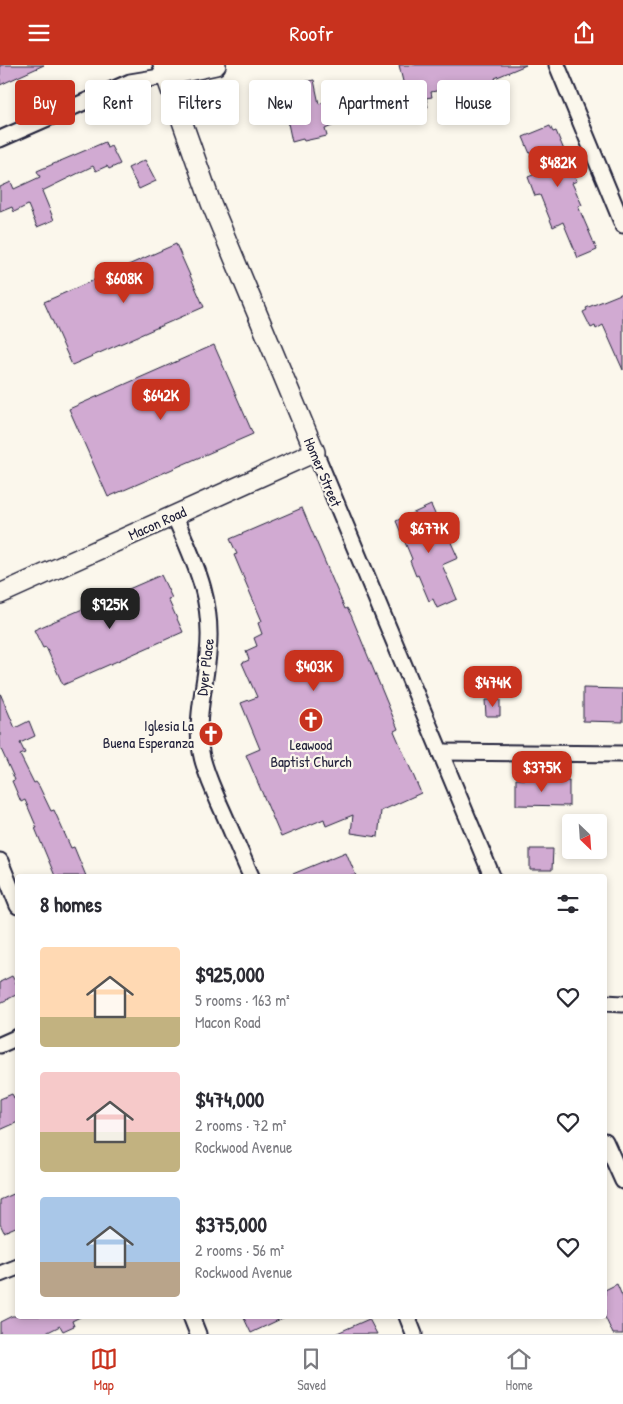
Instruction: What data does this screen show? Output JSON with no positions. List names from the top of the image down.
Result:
{
  "streets": {
    "main road": ["Homer Street", "Macon Road"],
    "street": ["Dyer Place"]
  },
  "crossings": [
    ["Homer Street", "Macon Road"],
    ["Macon Road", "Dyer Place"]
  ],
  "places": {
    "church": ["Leawood Baptist Church", "Iglesia La Buena Esperanza"]
  },
  "north": "bottom right",
  "page": {
    "header": "Roofr",
    "chip": [
      "Buy",
      "Rent",
      "Filters",
      "New",
      "Apartment",
      "House"
    ],
    "price": [
      "$482K",
      "$608K",
      "$642K",
      "$677K",
      "$925K",
      "$403K",
      "$474K",
      "$375K"
    ],
    "heading": "8 homes",
    "list": [
      {
        "name": "$925,000",
        "note": "5 rooms · 163 m² · Macon Road"
      },
      {
        "name": "$474,000",
        "note": "2 rooms · 72 m² · Rockwood Avenue"
      },
      {
        "name": "$375,000",
        "note": "2 rooms · 56 m² · Rockwood Avenue"
      }
    ],
    "tabs": ["Map", "Saved", "Home"]
  }
}
